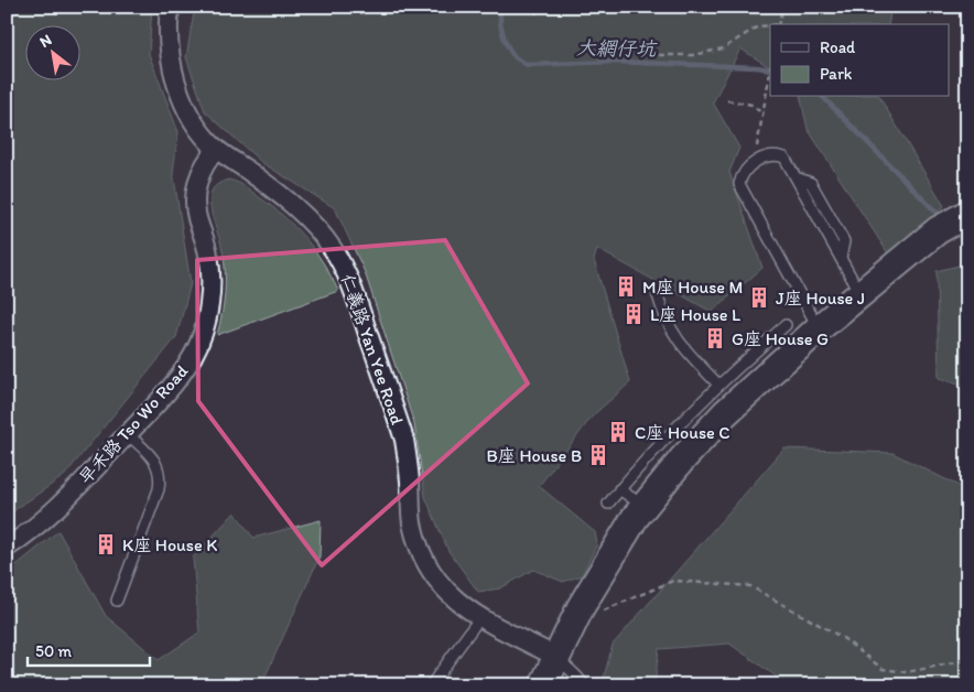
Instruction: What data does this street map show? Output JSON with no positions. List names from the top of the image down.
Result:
{
  "streets": {
    "street": ["仁義路 Yan Yee Road", "早禾路 Tso Wo Road"]
  },
  "crossings": [
    ["仁義路 Yan Yee Road", "早禾路 Tso Wo Road"]
  ],
  "water": ["大網仔坑"],
  "places": {
    "building": [
      "M座 House M",
      "J座 House J",
      "L座 House L",
      "G座 House G",
      "C座 House C",
      "B座 House B",
      "K座 House K"
    ]
  },
  "legend": ["Road", "Park"],
  "scale_bar": "50 m",
  "north": "top left"
}
